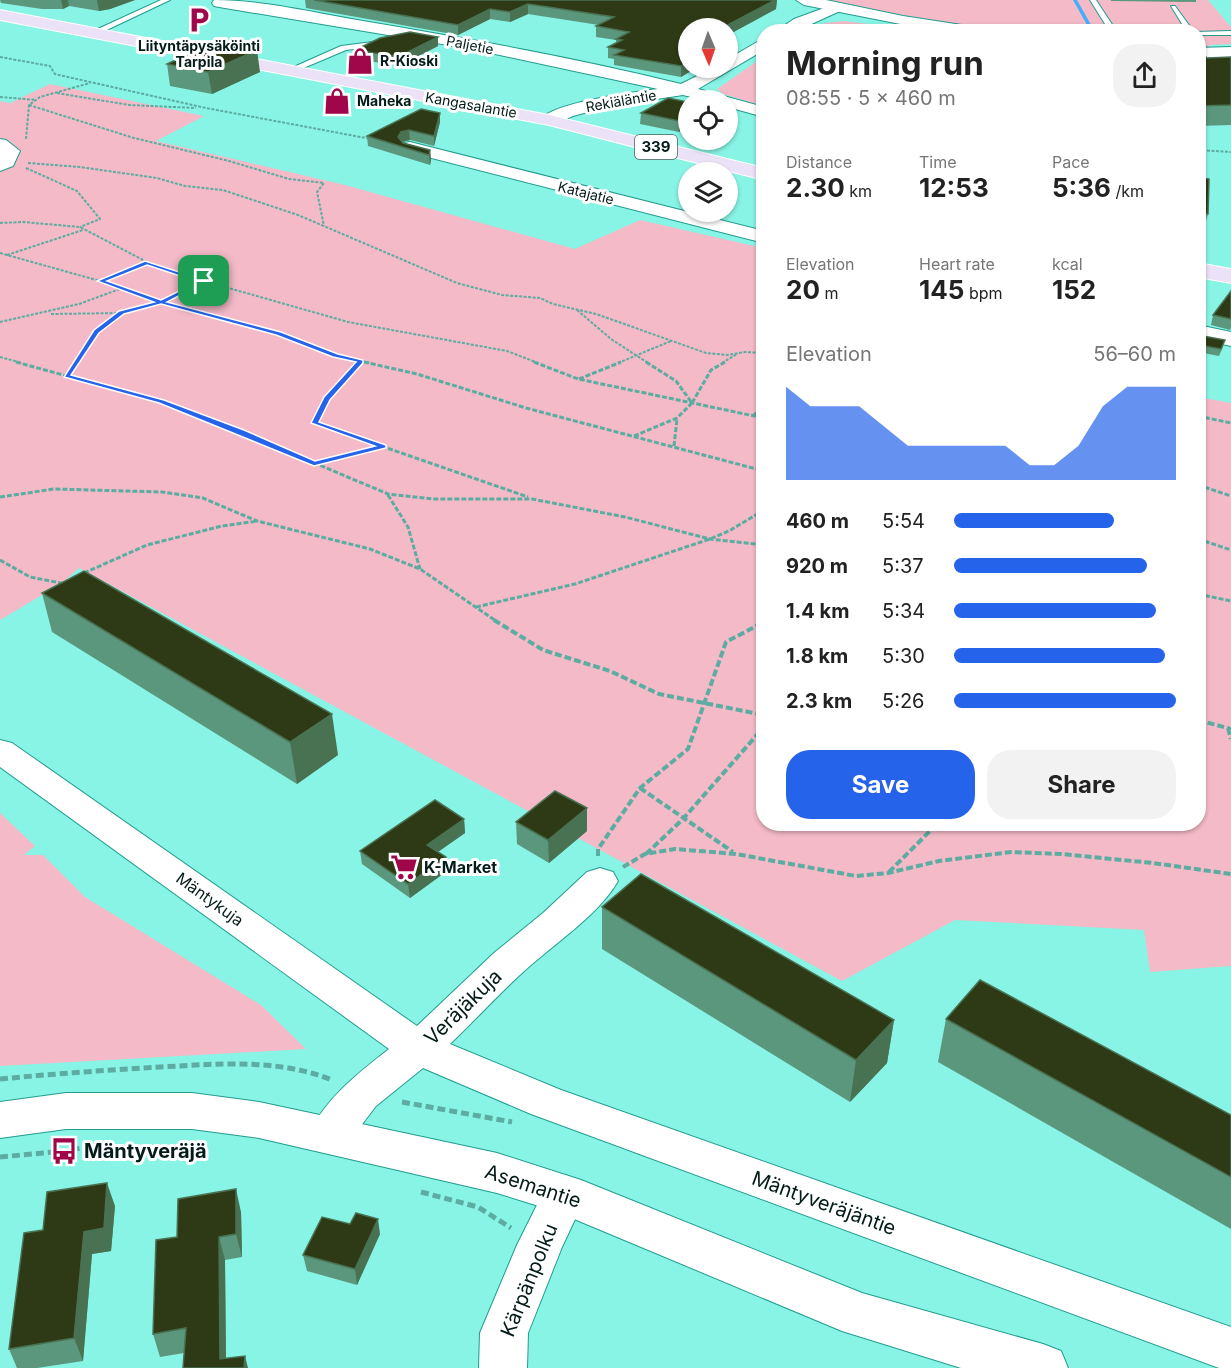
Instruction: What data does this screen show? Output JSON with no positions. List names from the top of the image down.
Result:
{
  "streets": {
    "main road": ["Kangasalantie", "339", "Asemantie"],
    "street": [
      "Paljetie",
      "Rekiäläntie",
      "Katajatie",
      "Mäntykuja",
      "Veräjäkuja",
      "Mäntyveräjäntie",
      "Kärpänpolku"
    ]
  },
  "crossings": [
    ["Paljetie", "Rekiäläntie"],
    ["Rekiäläntie", "Kangasalantie"],
    ["Mäntykuja", "Veräjäkuja"],
    ["Mäntykuja", "Mäntyveräjäntie"],
    ["Veräjäkuja", "Asemantie"],
    ["Veräjäkuja", "Mäntyveräjäntie"],
    ["Asemantie", "Kärpänpolku"]
  ],
  "places": {
    "parking": ["Liityntäpysäköinti Tarpila"],
    "shop": ["R-Kioski", "Maheka"],
    "supermarket": ["K-Market"],
    "bus stop": ["Mäntyveräjä"]
  },
  "north": "bottom",
  "page": {
    "heading": ["Morning run", "08:55 · 5 × 460 m"],
    "stats": [
      ["Distance", "2.30 km"],
      ["Time", "12:53"],
      ["Pace", "5:36 /km"],
      ["Elevation", "20 m"],
      ["Heart rate", "145 bpm"],
      ["kcal", "152"]
    ],
    "chart": ["Elevation", "56–60 m"],
    "list": [
      {
        "name": "460 m",
        "note": "5:54"
      },
      {
        "name": "920 m",
        "note": "5:37"
      },
      {
        "name": "1.4 km",
        "note": "5:34"
      },
      {
        "name": "1.8 km",
        "note": "5:30"
      },
      {
        "name": "2.3 km",
        "note": "5:26"
      }
    ],
    "buttons": ["Save", "Share"]
  }
}
